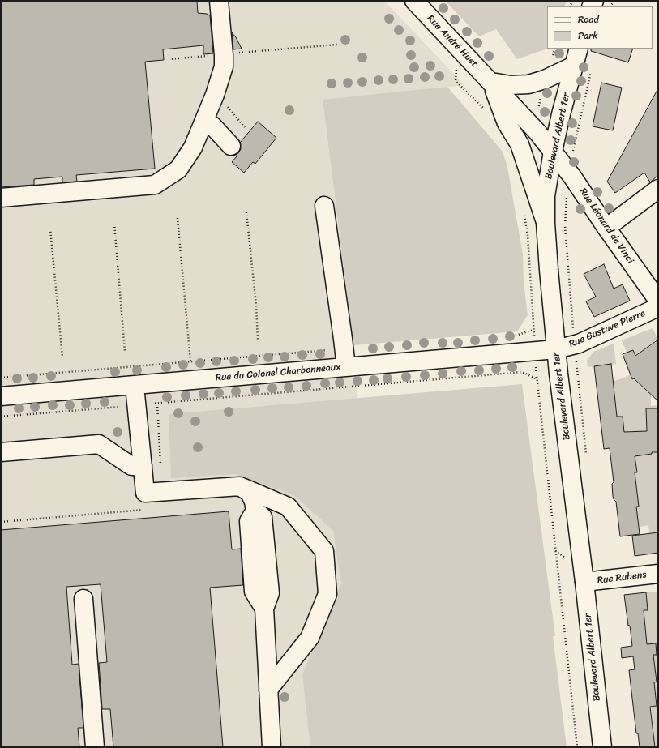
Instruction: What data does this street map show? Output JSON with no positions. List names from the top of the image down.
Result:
{
  "streets": {
    "street": [
      "Rue André Huet",
      "Boulevard Albert 1er",
      "Rue Léonard de Vinci",
      "Rue Gustave Pierre",
      "Rue du Colonel Charbonneaux",
      "Rue Rubens"
    ]
  },
  "crossings": [
    ["Rue André Huet", "Boulevard Albert 1er"],
    ["Rue André Huet", "Rue Léonard de Vinci"],
    ["Boulevard Albert 1er", "Rue Léonard de Vinci"],
    ["Boulevard Albert 1er", "Rue Gustave Pierre"],
    ["Boulevard Albert 1er", "Rue du Colonel Charbonneaux"],
    ["Boulevard Albert 1er", "Rue Rubens"],
    ["Rue Gustave Pierre", "Rue du Colonel Charbonneaux"]
  ],
  "legend": ["Road", "Park"]
}
